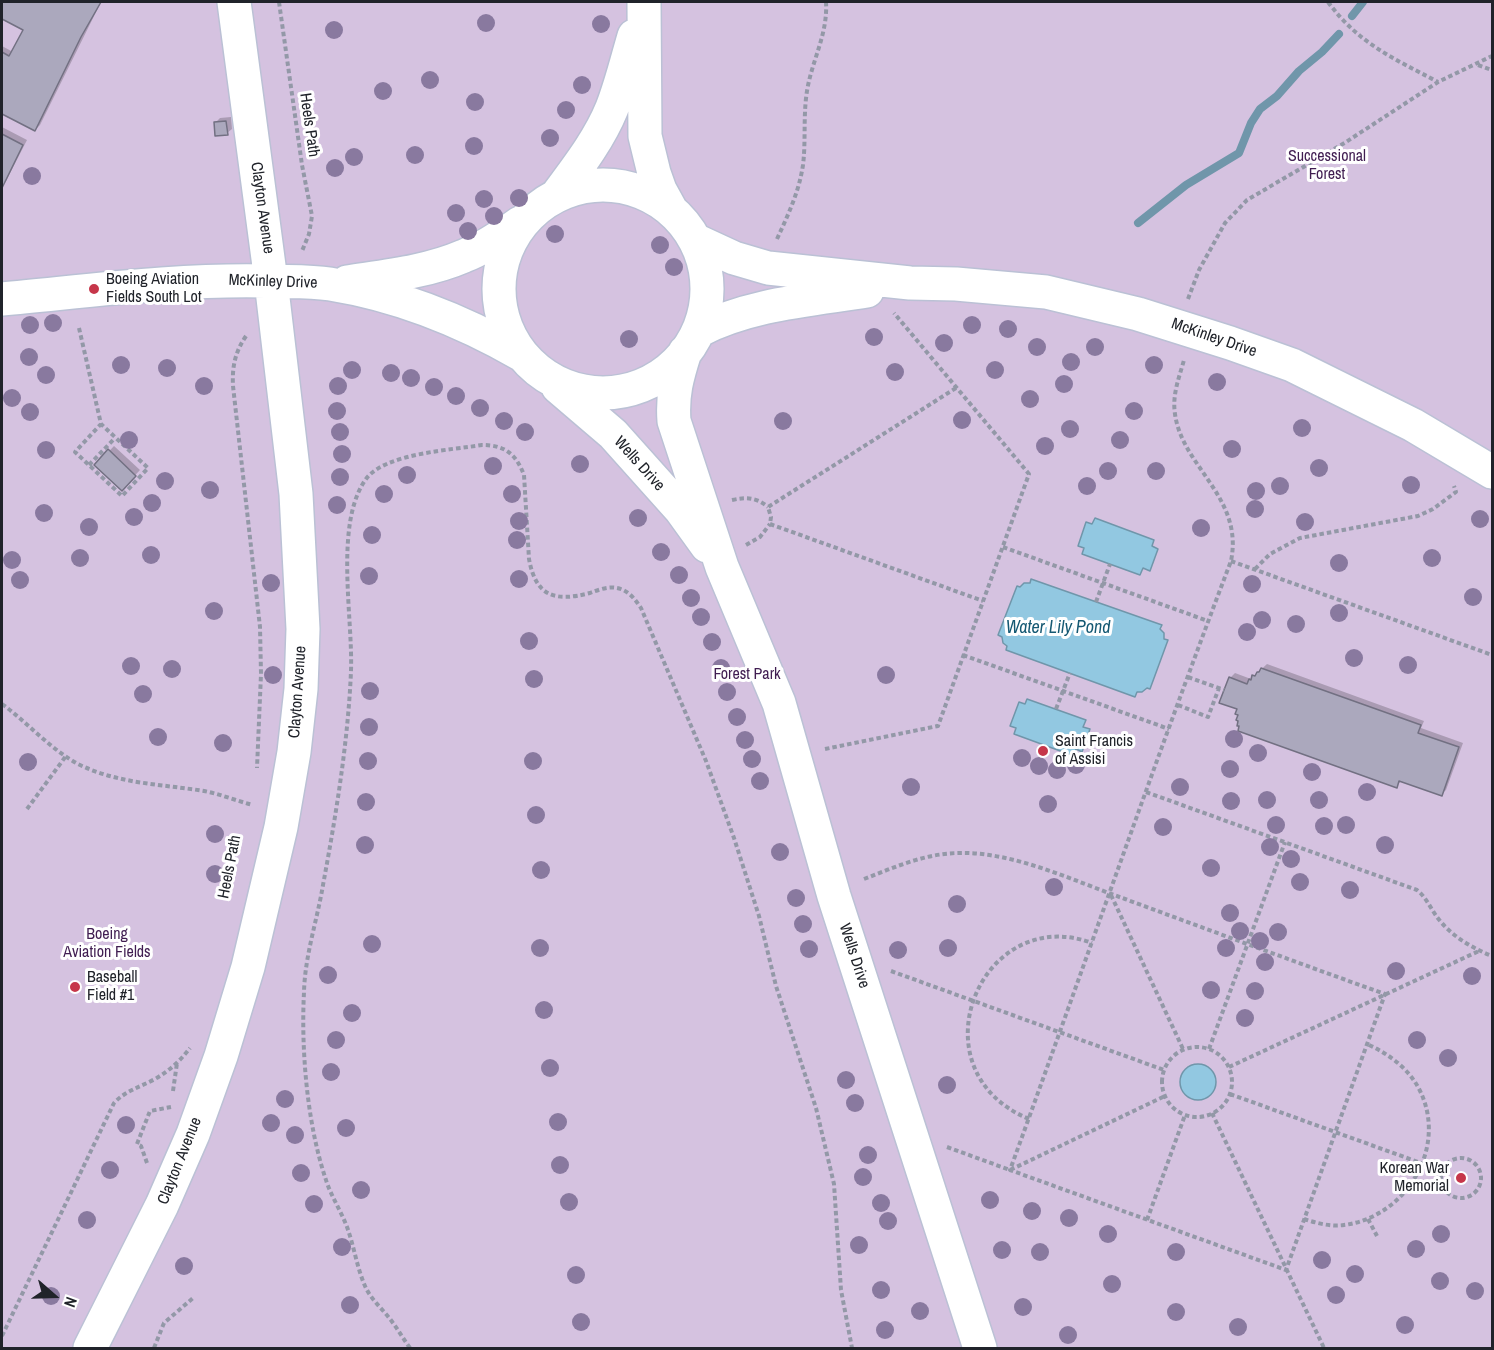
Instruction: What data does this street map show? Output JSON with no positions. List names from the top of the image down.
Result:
{
  "streets": {
    "street": ["Clayton Avenue", "McKinley Drive", "Wells Drive"],
    "path": ["Heels Path"]
  },
  "crossings": [
    ["Clayton Avenue", "McKinley Drive"],
    ["McKinley Drive", "Wells Drive"]
  ],
  "water": ["Water Lily Pond"],
  "parks": ["Successional Forest", "Forest Park", "Boeing Aviation Fields"],
  "places": [
    "Boeing Aviation Fields South Lot",
    "Saint Francis of Assisi",
    "Baseball Field #1",
    "Korean War Memorial"
  ],
  "north": "right"
}
